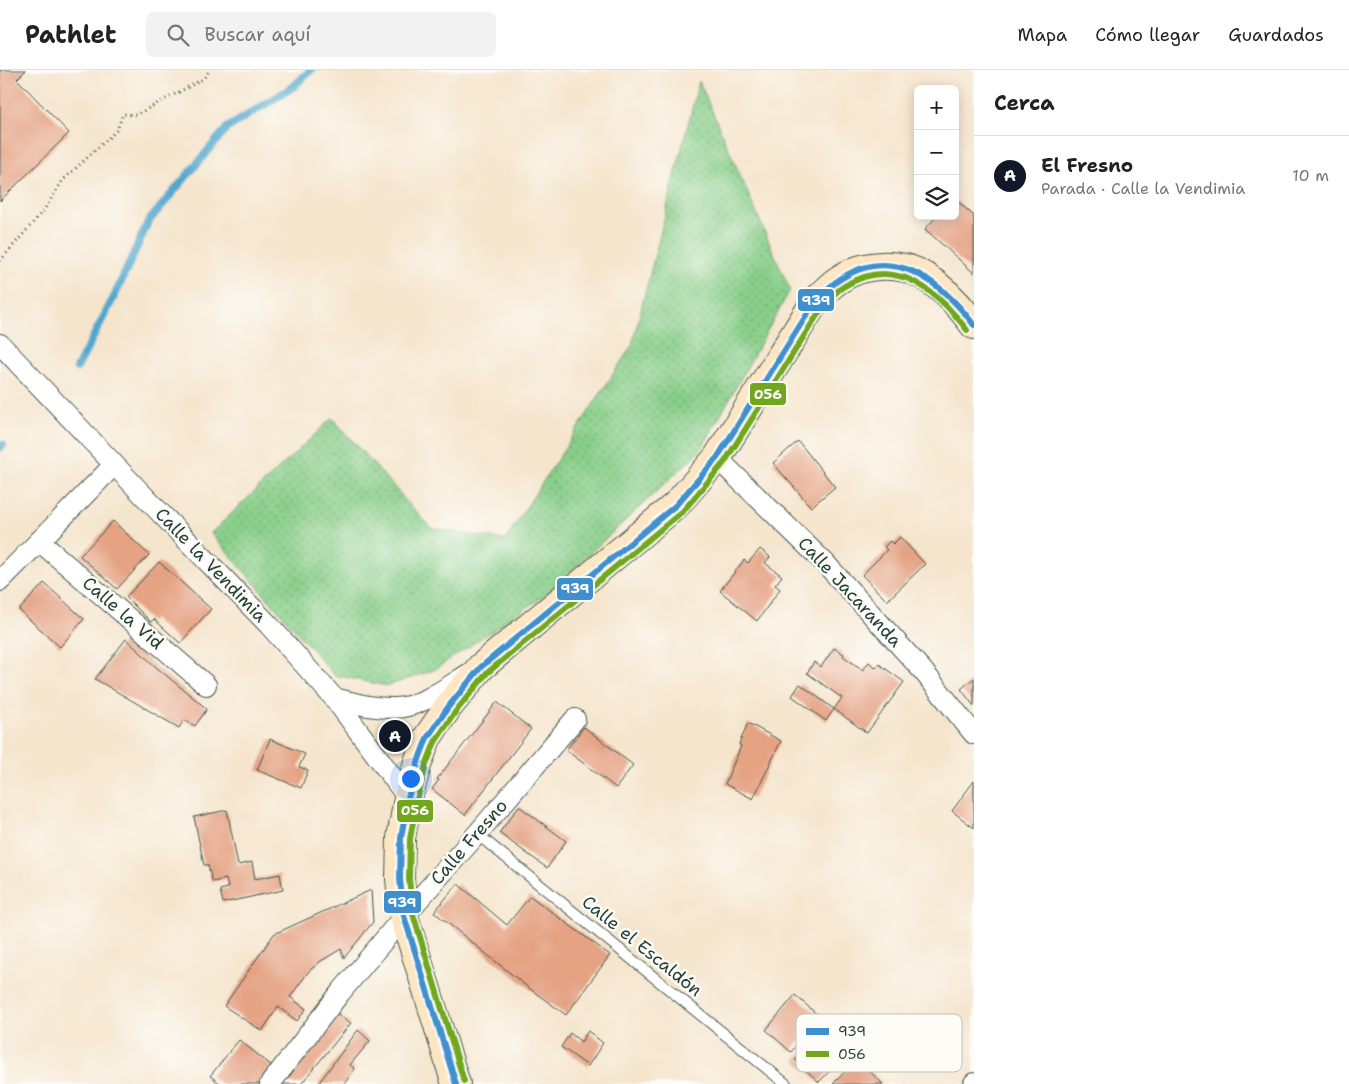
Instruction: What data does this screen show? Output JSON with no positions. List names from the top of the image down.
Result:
{
  "streets": {
    "street": [
      "Calle la Vendimia",
      "Calle Jacaranda",
      "Calle la Vid",
      "Calle Fresno"
    ],
    "lane": ["Calle el Escaldón"]
  },
  "crossings": [
    ["Calle Fresno", "Calle el Escaldón"]
  ],
  "lines": ["transit line 939", "transit line 056"],
  "legend": ["939", "056"],
  "page": {
    "header": "Pathlet",
    "search": "Buscar aquí",
    "nav": ["Mapa", "Cómo llegar", "Guardados"],
    "heading": "Cerca",
    "map_buttons": ["+", "−"],
    "list": [
      {
        "mark": "A",
        "name": "El Fresno",
        "note": "Parada · Calle la Vendimia",
        "value": "10 m"
      }
    ],
    "pins": "A"
  }
}
